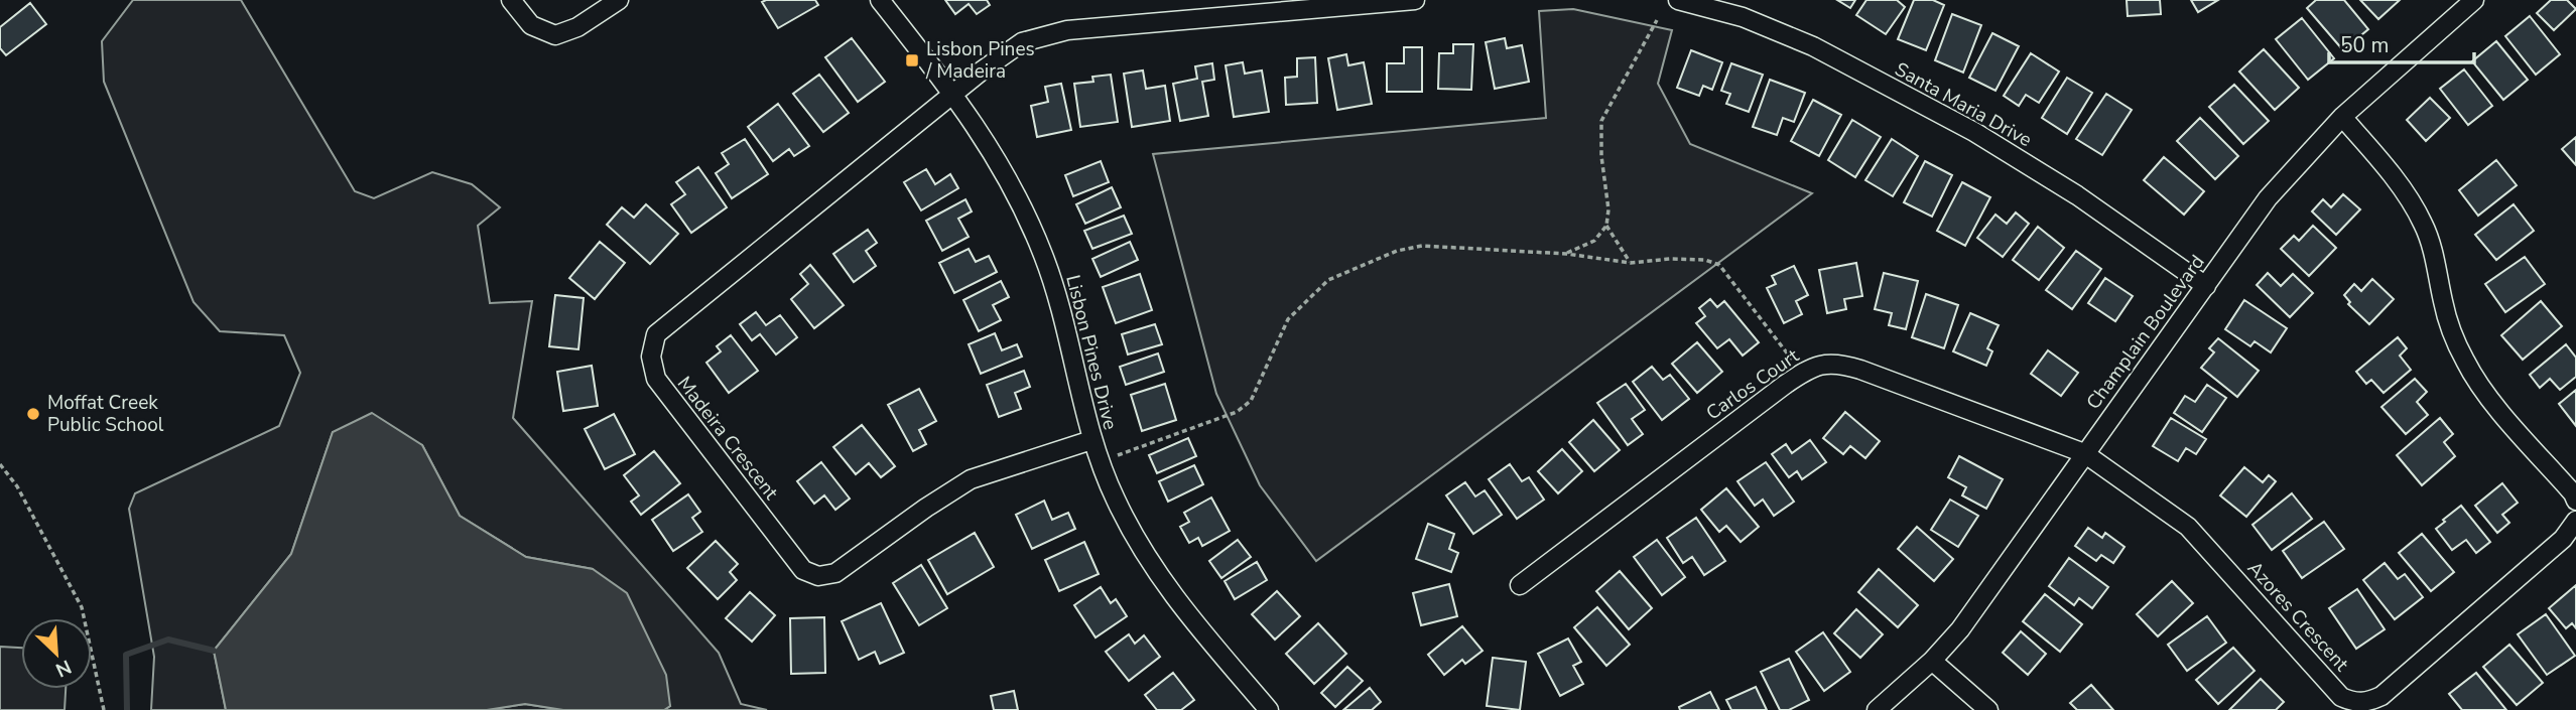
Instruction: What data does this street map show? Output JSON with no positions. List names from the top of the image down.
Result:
{
  "streets": {
    "street": [
      "Santa Maria Drive",
      "Champlain Boulevard",
      "Lisbon Pines Drive",
      "Carlos Court",
      "Madeira Crescent",
      "Azores Crescent"
    ]
  },
  "crossings": [
    ["Santa Maria Drive", "Champlain Boulevard"],
    ["Champlain Boulevard", "Carlos Court"],
    ["Champlain Boulevard", "Azores Crescent"],
    ["Lisbon Pines Drive", "Madeira Crescent"],
    ["Carlos Court", "Azores Crescent"]
  ],
  "places": {
    "transit": ["Lisbon Pines / Madeira"],
    "other": ["Moffat Creek Public School"]
  },
  "scale_bar": "50 m",
  "north": "bottom right"
}
